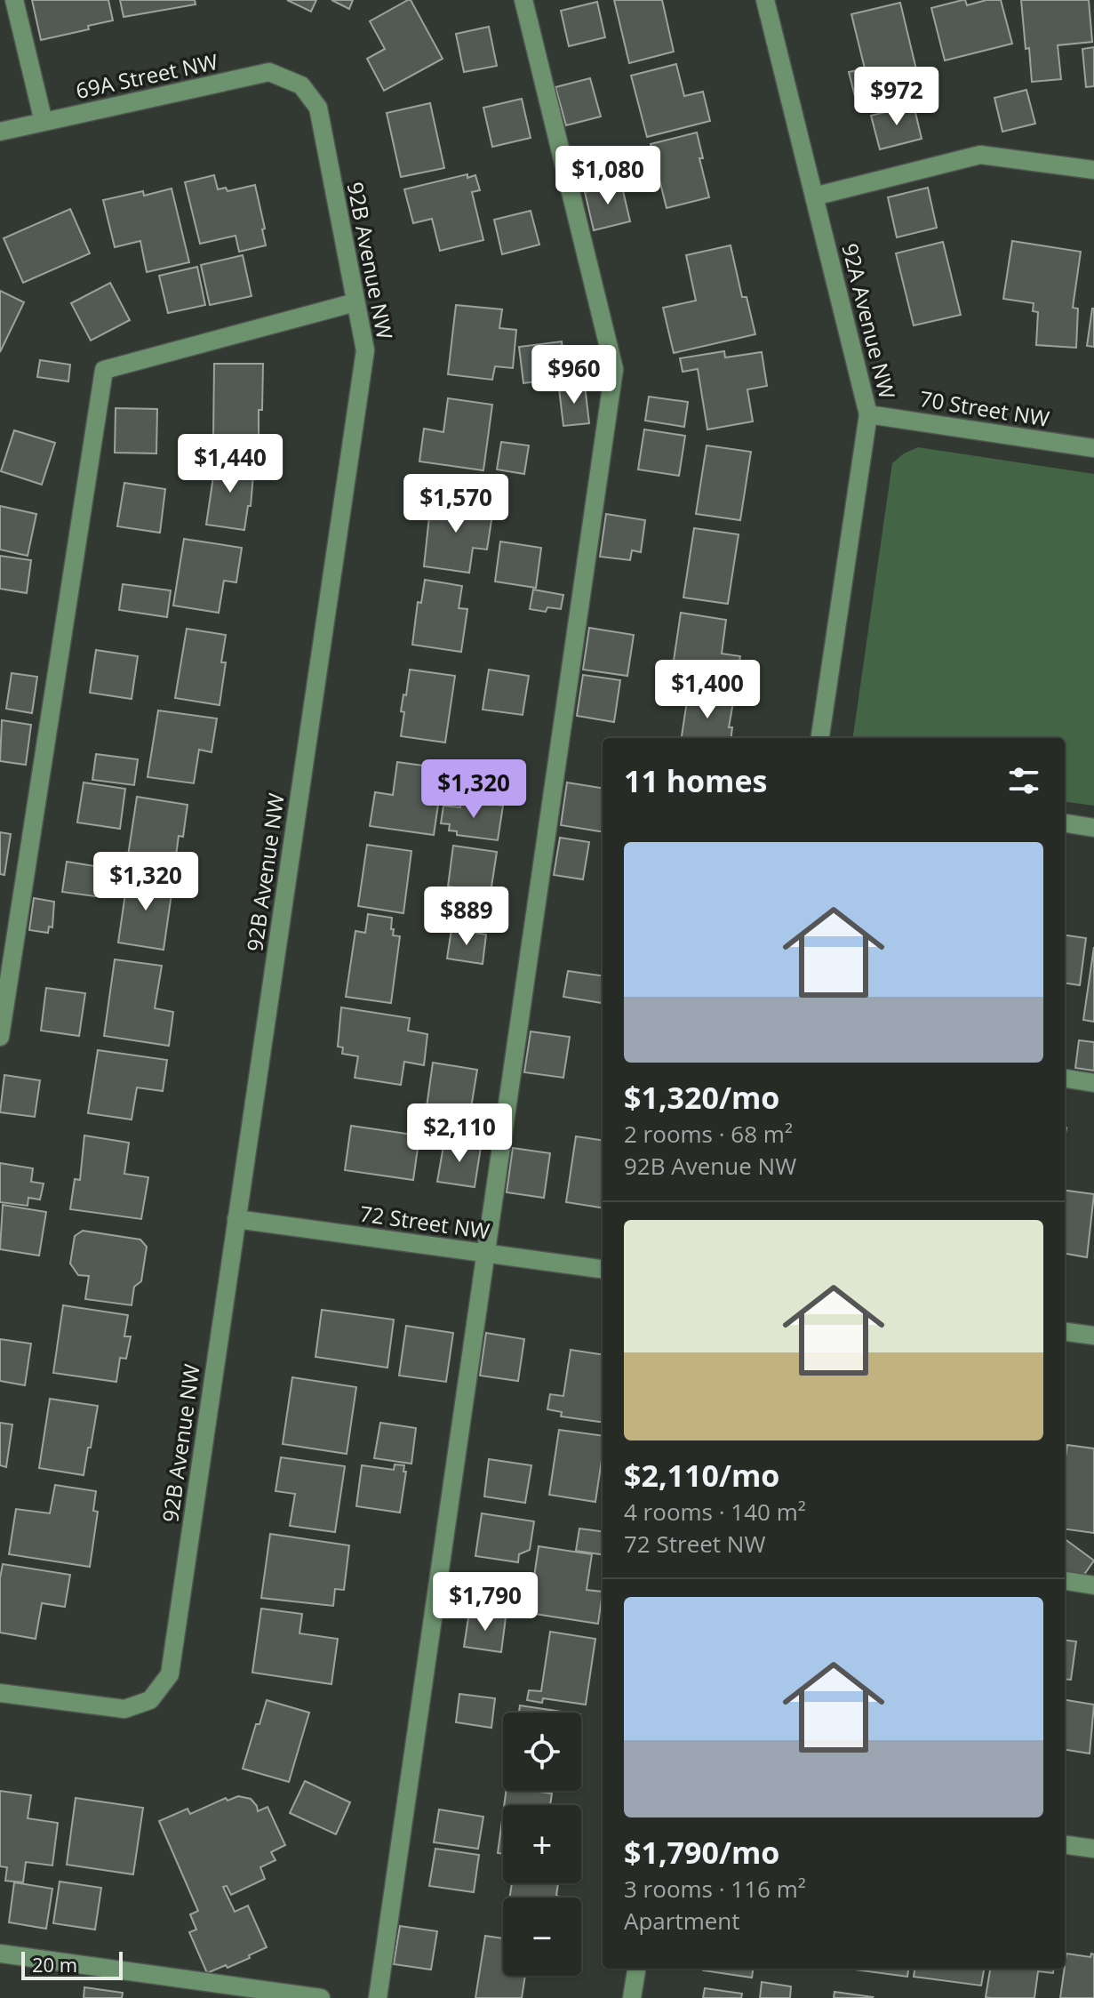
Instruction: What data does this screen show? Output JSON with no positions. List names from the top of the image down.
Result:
{
  "streets": {
    "street": [
      "69A Street NW",
      "92B Avenue NW",
      "92A Avenue NW",
      "70 Street NW",
      "72 Street NW"
    ]
  },
  "crossings": [
    ["69A Street NW", "92B Avenue NW"],
    ["92B Avenue NW", "72 Street NW"],
    ["92A Avenue NW", "70 Street NW"]
  ],
  "scale_bar": "20 m",
  "page": {
    "price": [
      "$972",
      "$1,080",
      "$960",
      "$1,440",
      "$1,570",
      "$1,400",
      "$1,320",
      "$1,320",
      "$889",
      "$2,110",
      "$1,790"
    ],
    "heading": "11 homes",
    "list": [
      {
        "name": "$1,320/mo",
        "note": "2 rooms · 68 m² · 92B Avenue NW"
      },
      {
        "name": "$2,110/mo",
        "note": "4 rooms · 140 m² · 72 Street NW"
      },
      {
        "name": "$1,790/mo",
        "note": "3 rooms · 116 m² · Apartment"
      }
    ],
    "map_buttons": ["+", "−"],
    "scale": "20 m"
  }
}
